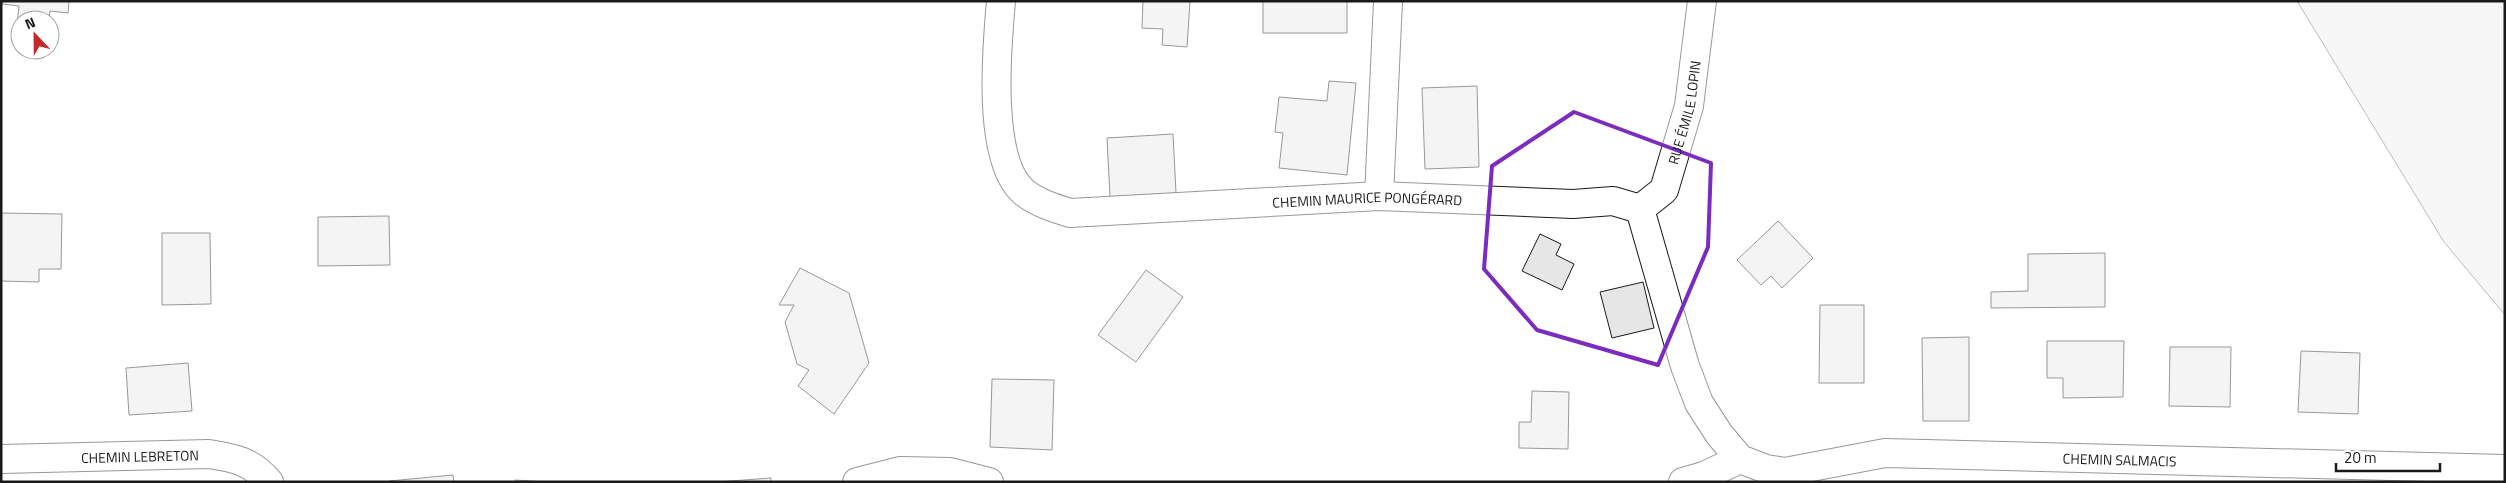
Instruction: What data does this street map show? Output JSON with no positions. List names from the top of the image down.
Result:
{
  "streets": {
    "street": [
      "RUE ÉMILE LOPIN",
      "CHEMIN MAURICE PONGÉRARD",
      "CHEMIN LEBRETON",
      "CHEMIN SALMACIS"
    ]
  },
  "crossings": [
    ["RUE ÉMILE LOPIN", "CHEMIN MAURICE PONGÉRARD"]
  ],
  "scale_bar": "20 m",
  "north": "top"
}
